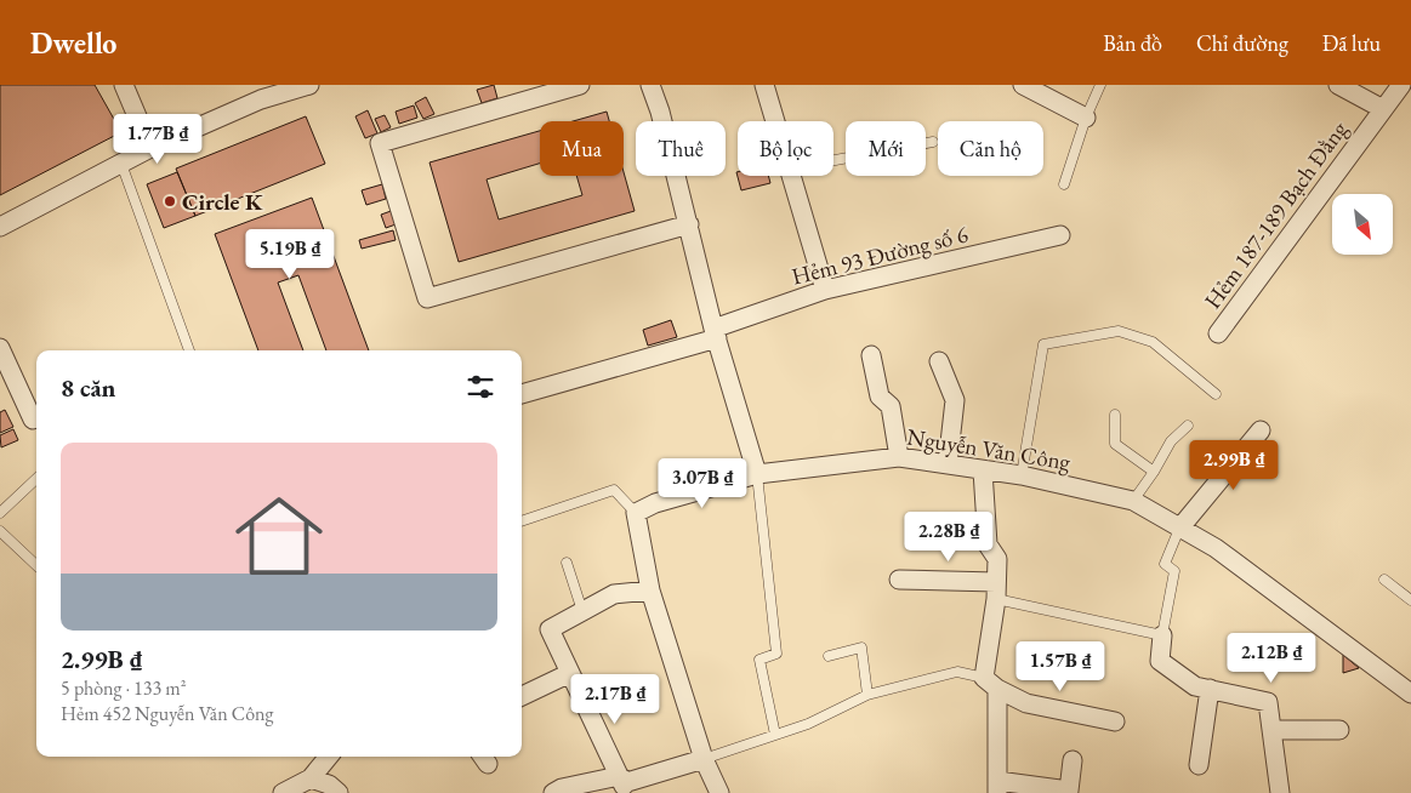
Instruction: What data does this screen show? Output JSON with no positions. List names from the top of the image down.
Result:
{
  "streets": {
    "street": ["Hẻm 187-189 Bạch Đằng", "Hẻm 93 Đường số 6", "Nguyễn Văn Công"]
  },
  "places": ["Circle K"],
  "north": "bottom right",
  "page": {
    "header": "Dwello",
    "nav": ["Bản đồ", "Chỉ đường", "Đã lưu"],
    "price": [
      "1.77B ₫",
      "5.19B ₫",
      "2.99B ₫",
      "3.07B ₫",
      "2.28B ₫",
      "2.12B ₫",
      "1.57B ₫",
      "2.17B ₫"
    ],
    "chip": [
      "Mua",
      "Thuê",
      "Bộ lọc",
      "Mới",
      "Căn hộ"
    ],
    "heading": "8 căn",
    "list": [
      {
        "name": "2.99B ₫",
        "note": "5 phòng · 133 m² · Hẻm 452 Nguyễn Văn Công"
      }
    ]
  }
}
